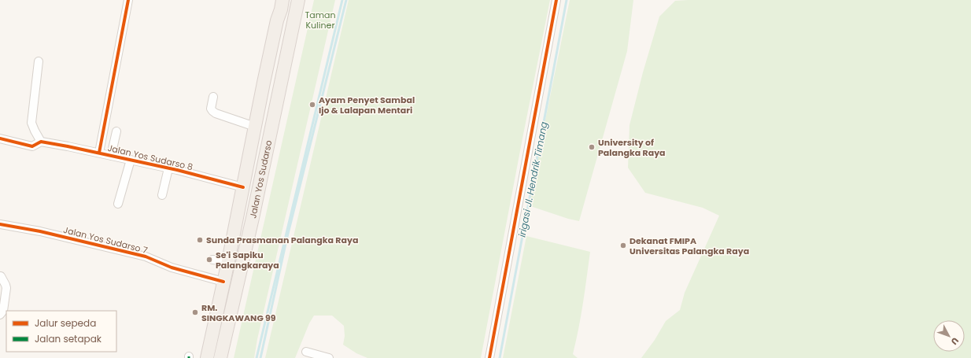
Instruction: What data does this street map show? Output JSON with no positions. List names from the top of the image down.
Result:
{
  "streets": {
    "main road": ["Jalan Yos Sudarso"],
    "street": ["Jalan Yos Sudarso 8", "Jalan Yos Sudarso 7"]
  },
  "crossings": [
    ["Jalan Yos Sudarso 8", "Jalan Yos Sudarso"],
    ["Jalan Yos Sudarso", "Jalan Yos Sudarso 7"]
  ],
  "water": ["irigasi Jl. Hendrik Timang"],
  "parks": ["Taman Kuliner"],
  "places": [
    "Ayam Penyet Sambal Ijo & Lalapan Mentari",
    "University of Palangka Raya",
    "Sunda Prasmanan Palangka Raya",
    "Dekanat FMIPA Universitas Palangka Raya",
    "Se'i Sapiku Palangkaraya",
    "RM. SINGKAWANG 99"
  ],
  "legend": ["Jalur sepeda", "Jalan setapak"],
  "north": "bottom right"
}
